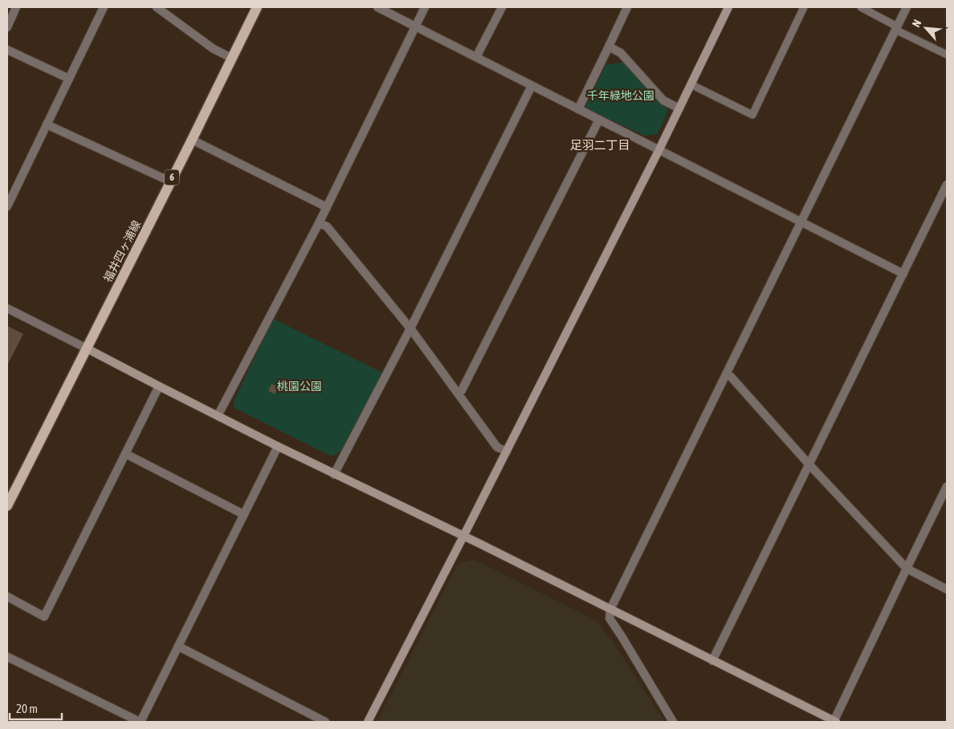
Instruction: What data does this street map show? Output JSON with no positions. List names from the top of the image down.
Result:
{
  "streets": {
    "main road": ["6", "福井四ヶ浦線"]
  },
  "districts": ["足羽二丁目"],
  "parks": ["千年緑地公園", "桃園公園"],
  "scale_bar": "20 m",
  "north": "top left"
}
